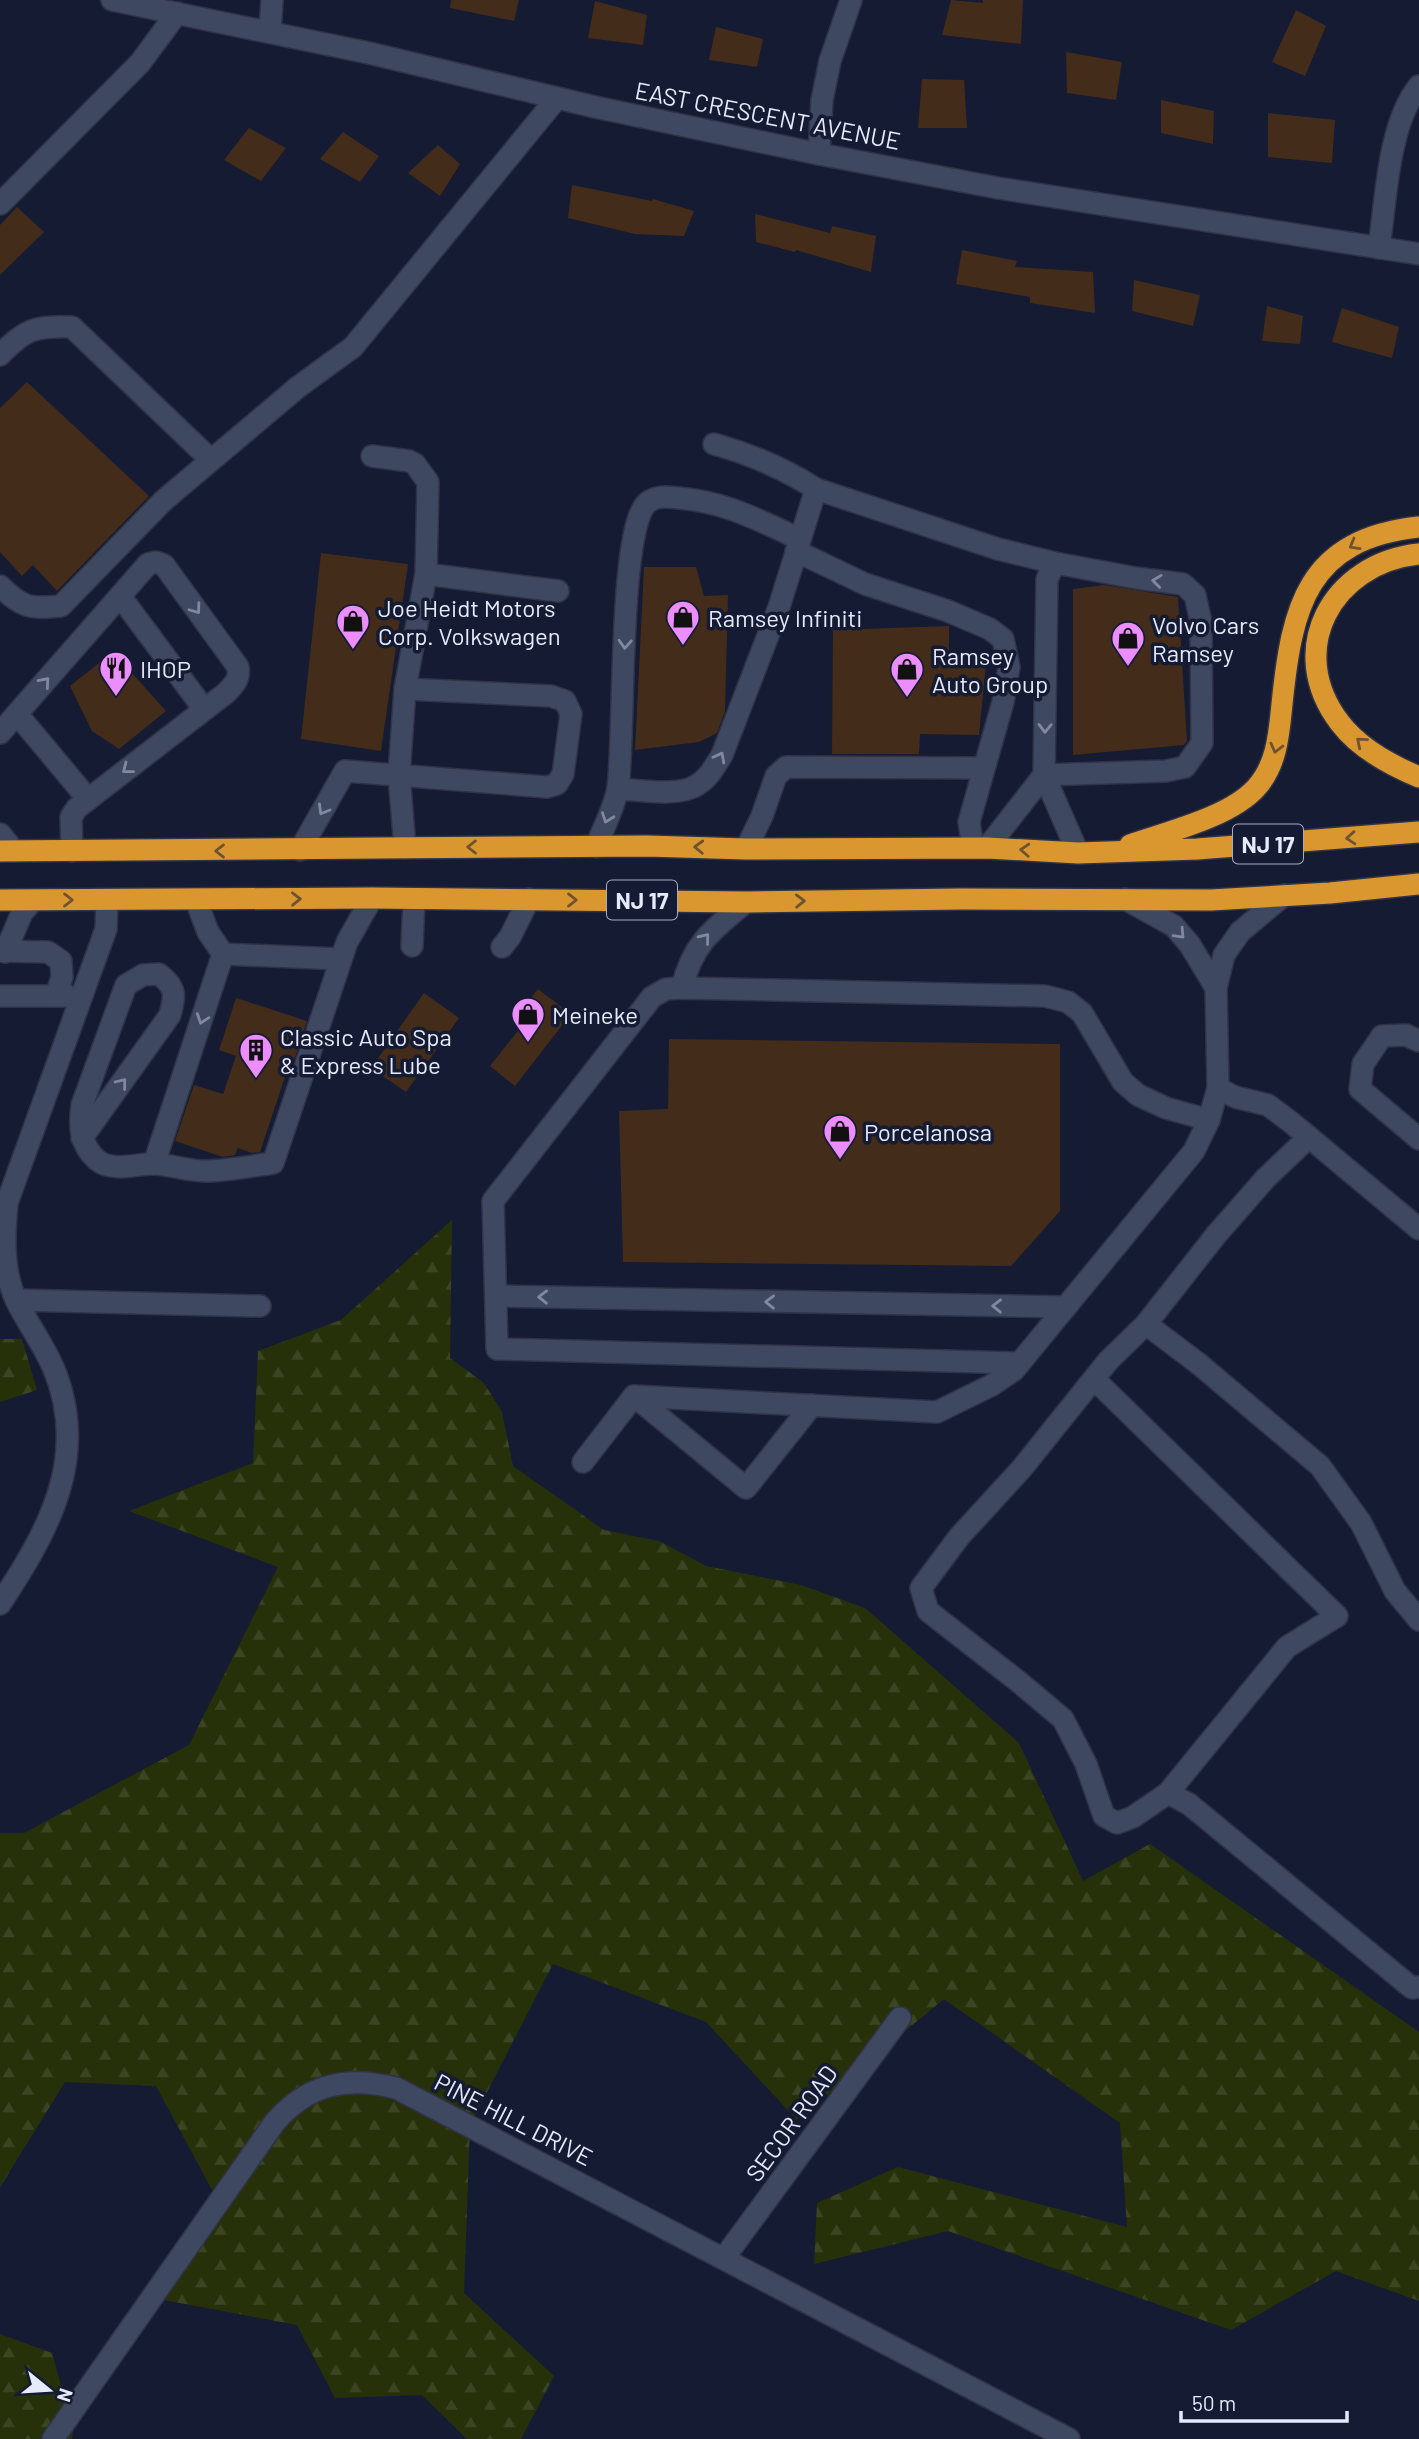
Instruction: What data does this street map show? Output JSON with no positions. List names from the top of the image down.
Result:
{
  "streets": {
    "highway": ["NJ 17"],
    "street": ["EAST CRESCENT AVENUE", "PINE HILL DRIVE", "SECOR ROAD"]
  },
  "crossings": [
    ["PINE HILL DRIVE", "SECOR ROAD"]
  ],
  "places": {
    "shop": [
      "Ramsey Infiniti",
      "Joe Heidt Motors Corp. Volkswagen",
      "Volvo Cars Ramsey",
      "Ramsey Auto Group",
      "Meineke",
      "Porcelanosa"
    ],
    "restaurant": ["IHOP"],
    "building": ["Classic Auto Spa & Express Lube"]
  },
  "scale_bar": "50 m",
  "north": "right"
}
